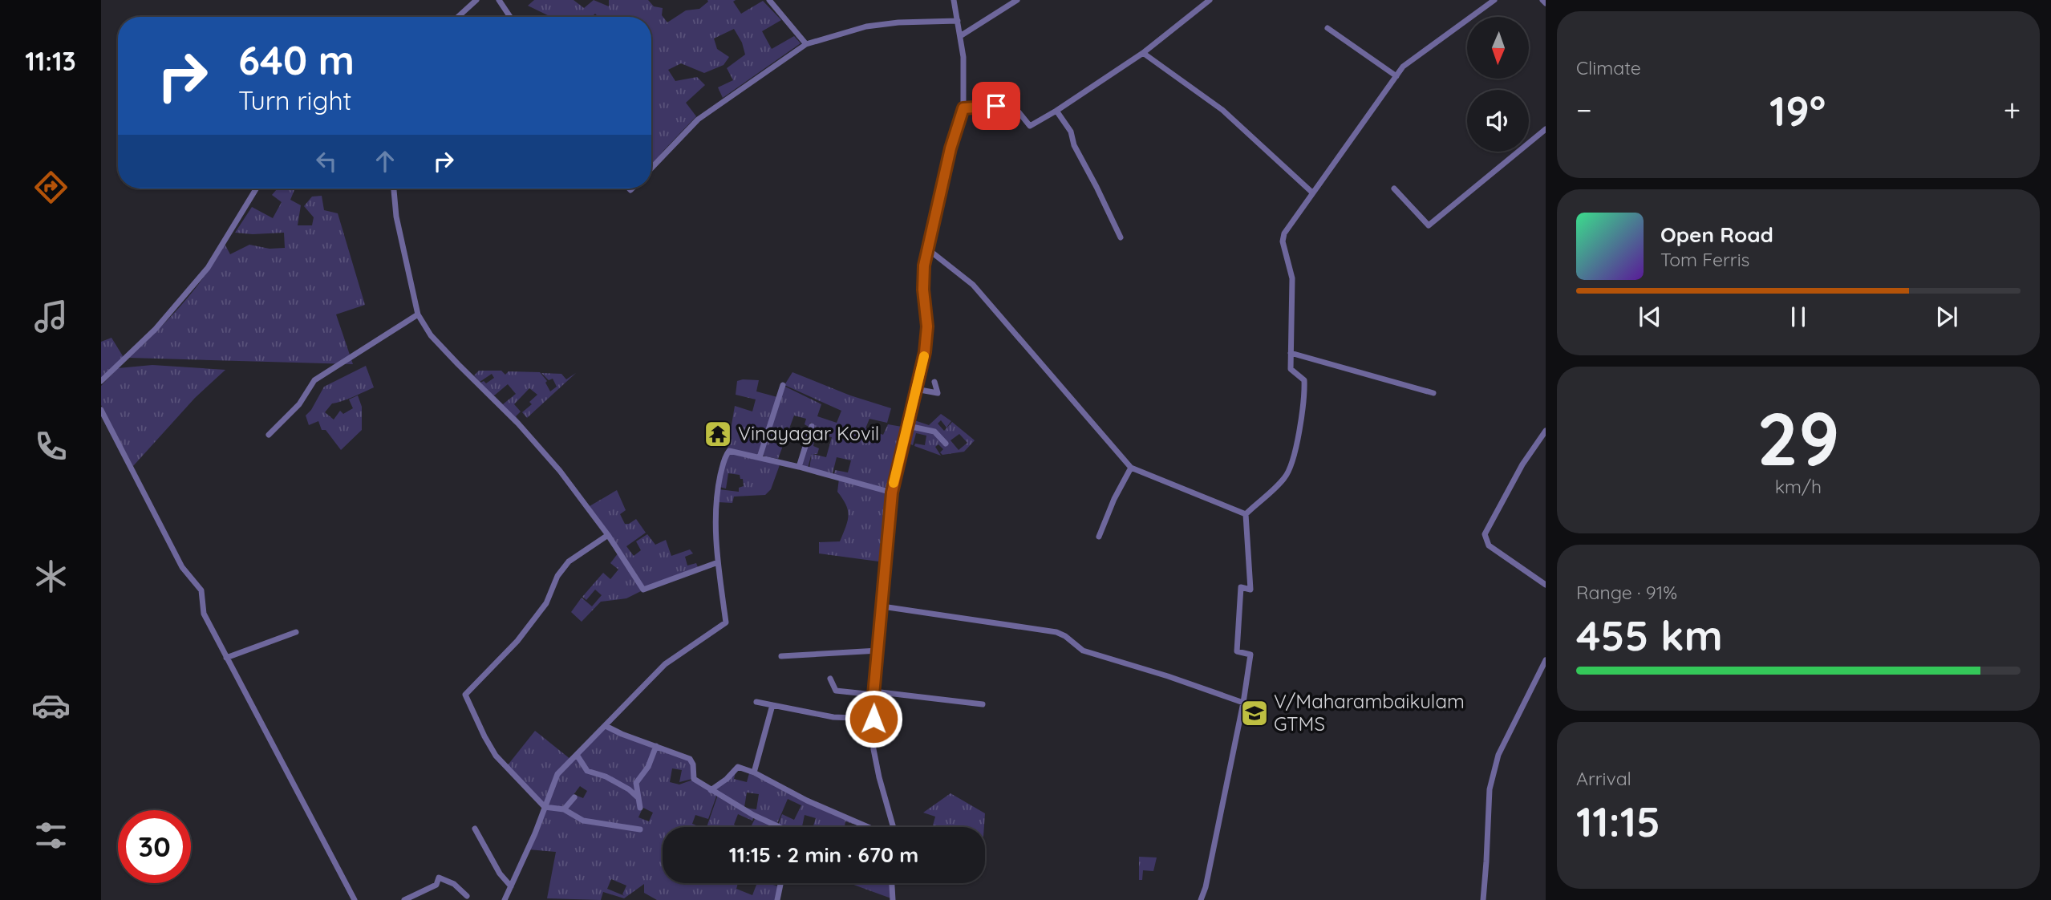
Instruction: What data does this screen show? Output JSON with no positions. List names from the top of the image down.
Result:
{
  "places": {
    "temple": ["Vinayagar Kovil"],
    "school or university": ["V/Maharambaikulam GTMS"]
  },
  "north": "bottom",
  "page": {
    "tabs": "11:13",
    "tile": [
      "Climate",
      ["29", "km/h"],
      ["Range · 91%", "455 km"],
      ["Arrival", "11:15"]
    ],
    "turn": ["640 m", "Turn right"],
    "heat": ["−", "19°", "+"],
    "song": ["Open Road", "Tom Ferris"],
    "limit": "30",
    "trip": "11:15 · 2 min · 670 m"
  }
}
